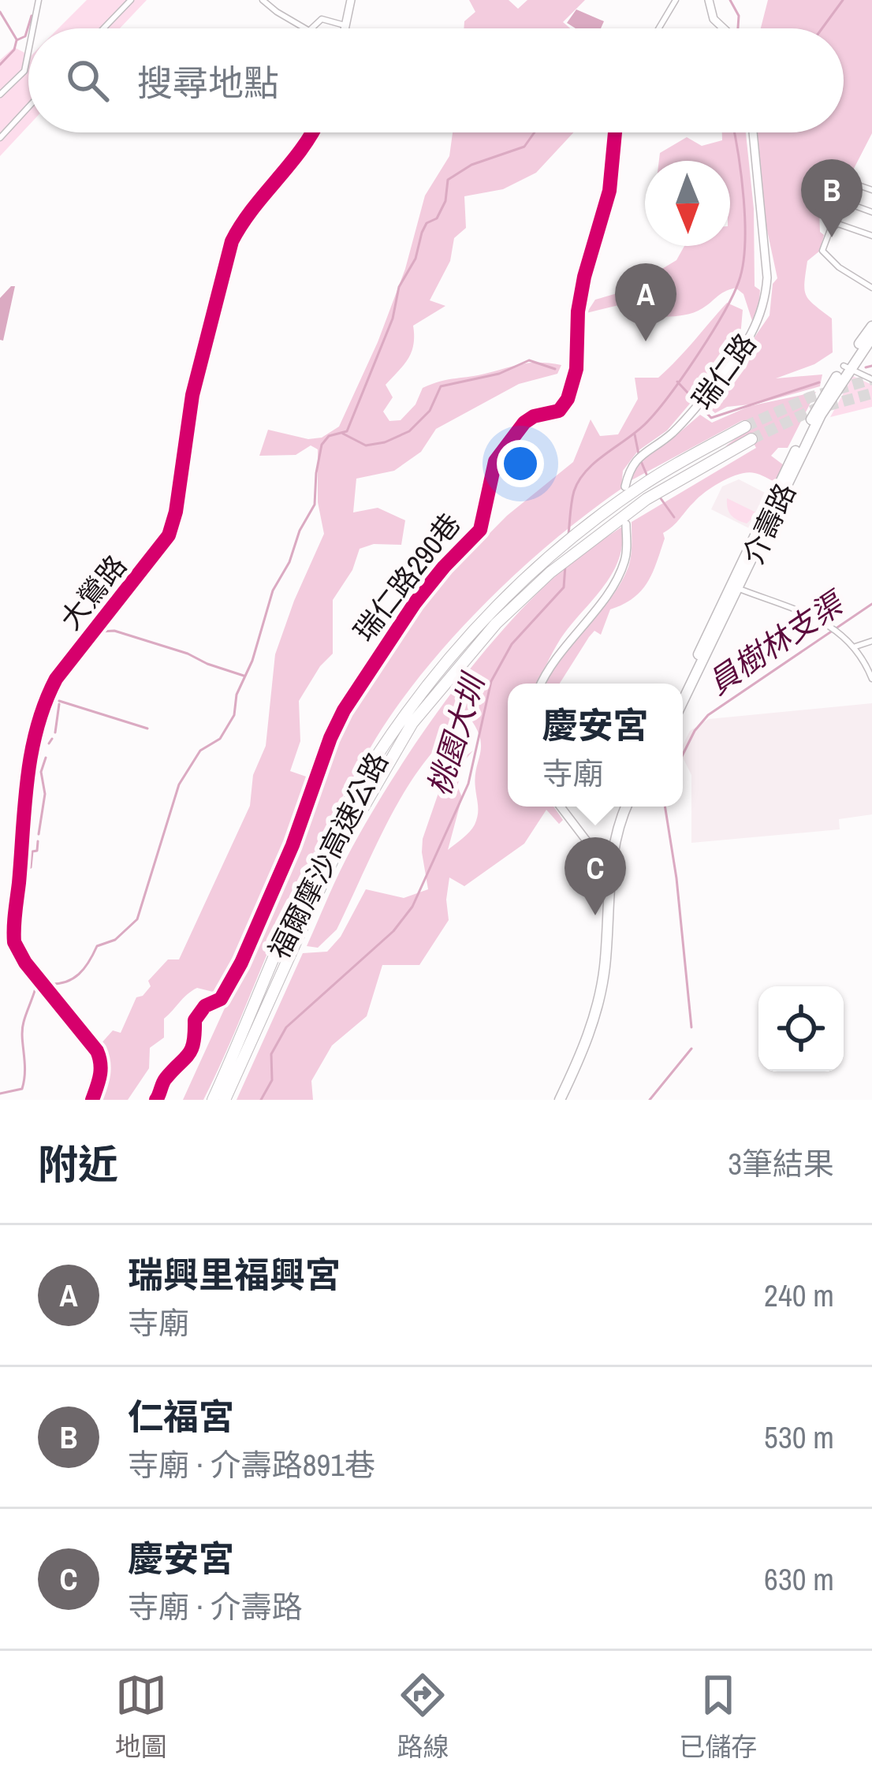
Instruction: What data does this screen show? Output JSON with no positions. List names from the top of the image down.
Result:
{
  "streets": {
    "highway": ["福爾摩沙高速公路"],
    "main road": ["介壽路"],
    "street": ["瑞仁路", "瑞仁路290巷", "大鶯路"]
  },
  "water": ["員樹林支渠", "桃園大圳"],
  "north": "bottom",
  "page": {
    "search": "搜尋地點",
    "pins": ["B", "A", "C"],
    "popup": ["慶安宮", "寺廟"],
    "heading": ["附近", "3筆結果"],
    "list": [
      {
        "mark": "A",
        "name": "瑞興里福興宮",
        "note": "寺廟",
        "value": "240 m"
      },
      {
        "mark": "B",
        "name": "仁福宮",
        "note": "寺廟 · 介壽路891巷",
        "value": "530 m"
      },
      {
        "mark": "C",
        "name": "慶安宮",
        "note": "寺廟 · 介壽路",
        "value": "630 m"
      }
    ],
    "nav": ["地圖", "路線", "已儲存"]
  }
}
